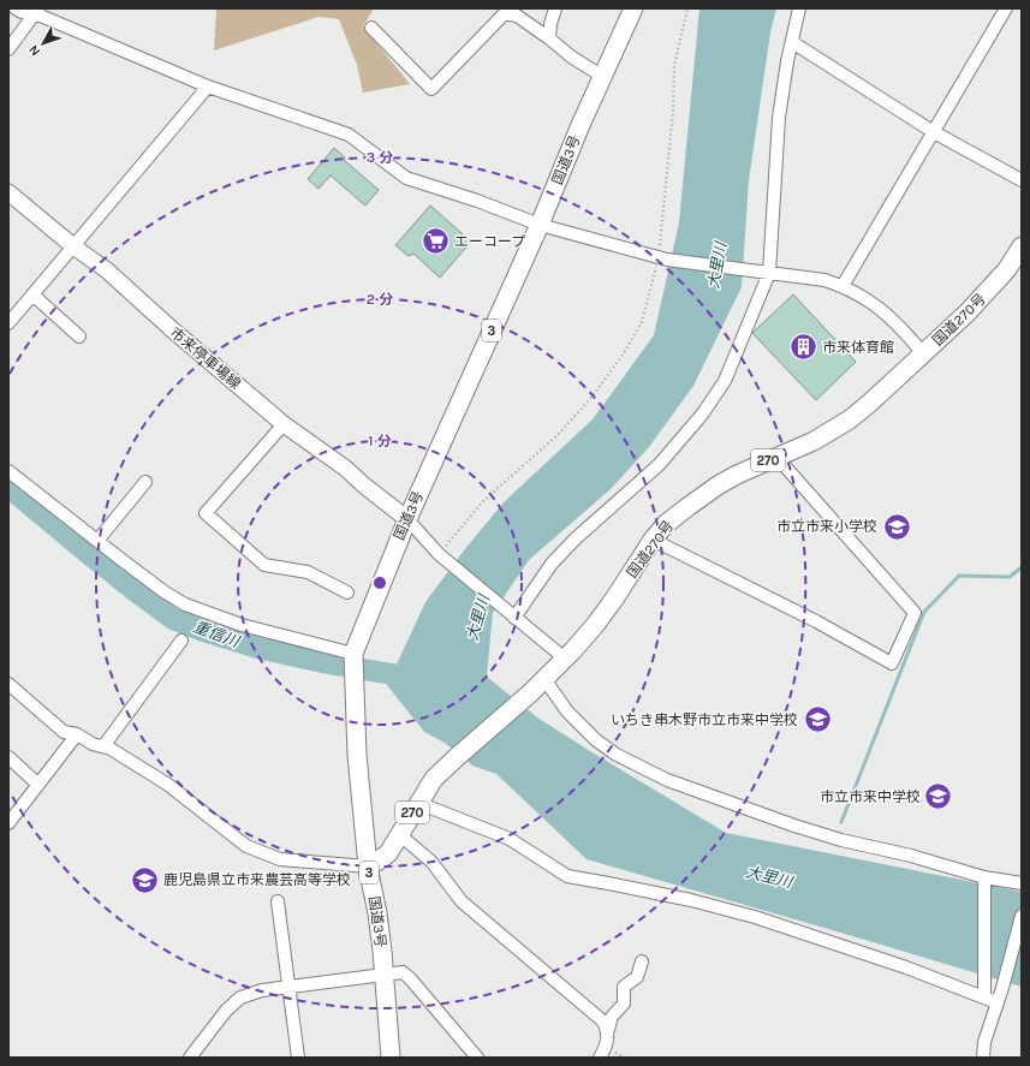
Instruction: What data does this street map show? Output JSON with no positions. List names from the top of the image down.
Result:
{
  "streets": {
    "highway": [
      "国道3号",
      "国道270号",
      "3",
      "270"
    ],
    "main road": ["市来停車場線"]
  },
  "crossings": [
    ["国道3号", "国道270号"],
    ["国道3号", "市来停車場線"]
  ],
  "water": ["大里川", "重信川"],
  "places": {
    "supermarket": ["エーコープ"],
    "building": ["市来体育館"],
    "school or university": [
      "市立市来小学校",
      "いちき串木野市立市来中学校",
      "市立市来中学校",
      "鹿児島県立市来農芸高等学校"
    ]
  },
  "north": "bottom left",
  "rings": ["3 分", "2 分", "1 分"]
}
